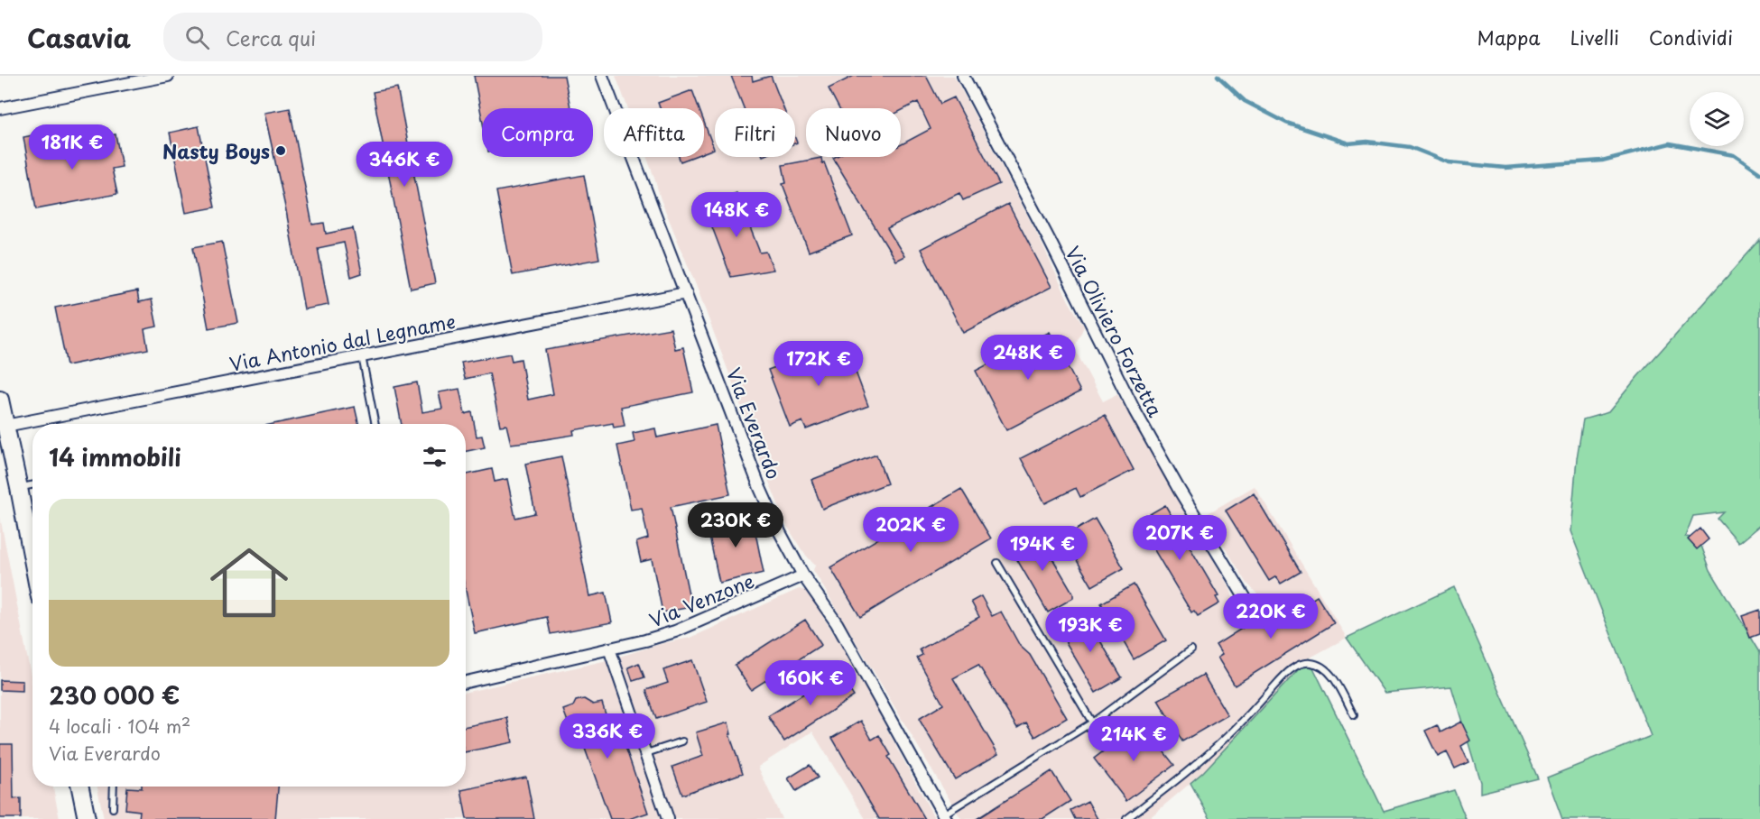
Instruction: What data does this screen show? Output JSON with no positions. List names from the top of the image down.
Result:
{
  "streets": {
    "street": [
      "Via Oliviero Forzetta",
      "Via Antonio dal Legname",
      "Via Everardo",
      "Via Venzone"
    ]
  },
  "crossings": [
    ["Via Antonio dal Legname", "Via Everardo"],
    ["Via Everardo", "Via Venzone"]
  ],
  "places": ["Nasty Boys"],
  "page": {
    "header": "Casavia",
    "search": "Cerca qui",
    "nav": ["Mappa", "Livelli", "Condividi"],
    "chip": [
      "Compra",
      "Affitta",
      "Filtri",
      "Nuovo"
    ],
    "price": [
      "181K €",
      "346K €",
      "148K €",
      "248K €",
      "172K €",
      "230K €",
      "202K €",
      "207K €",
      "194K €",
      "220K €",
      "193K €",
      "160K €",
      "336K €",
      "214K €"
    ],
    "heading": "14 immobili",
    "list": [
      {
        "name": "230 000 €",
        "note": "4 locali · 104 m² · Via Everardo"
      }
    ]
  }
}
